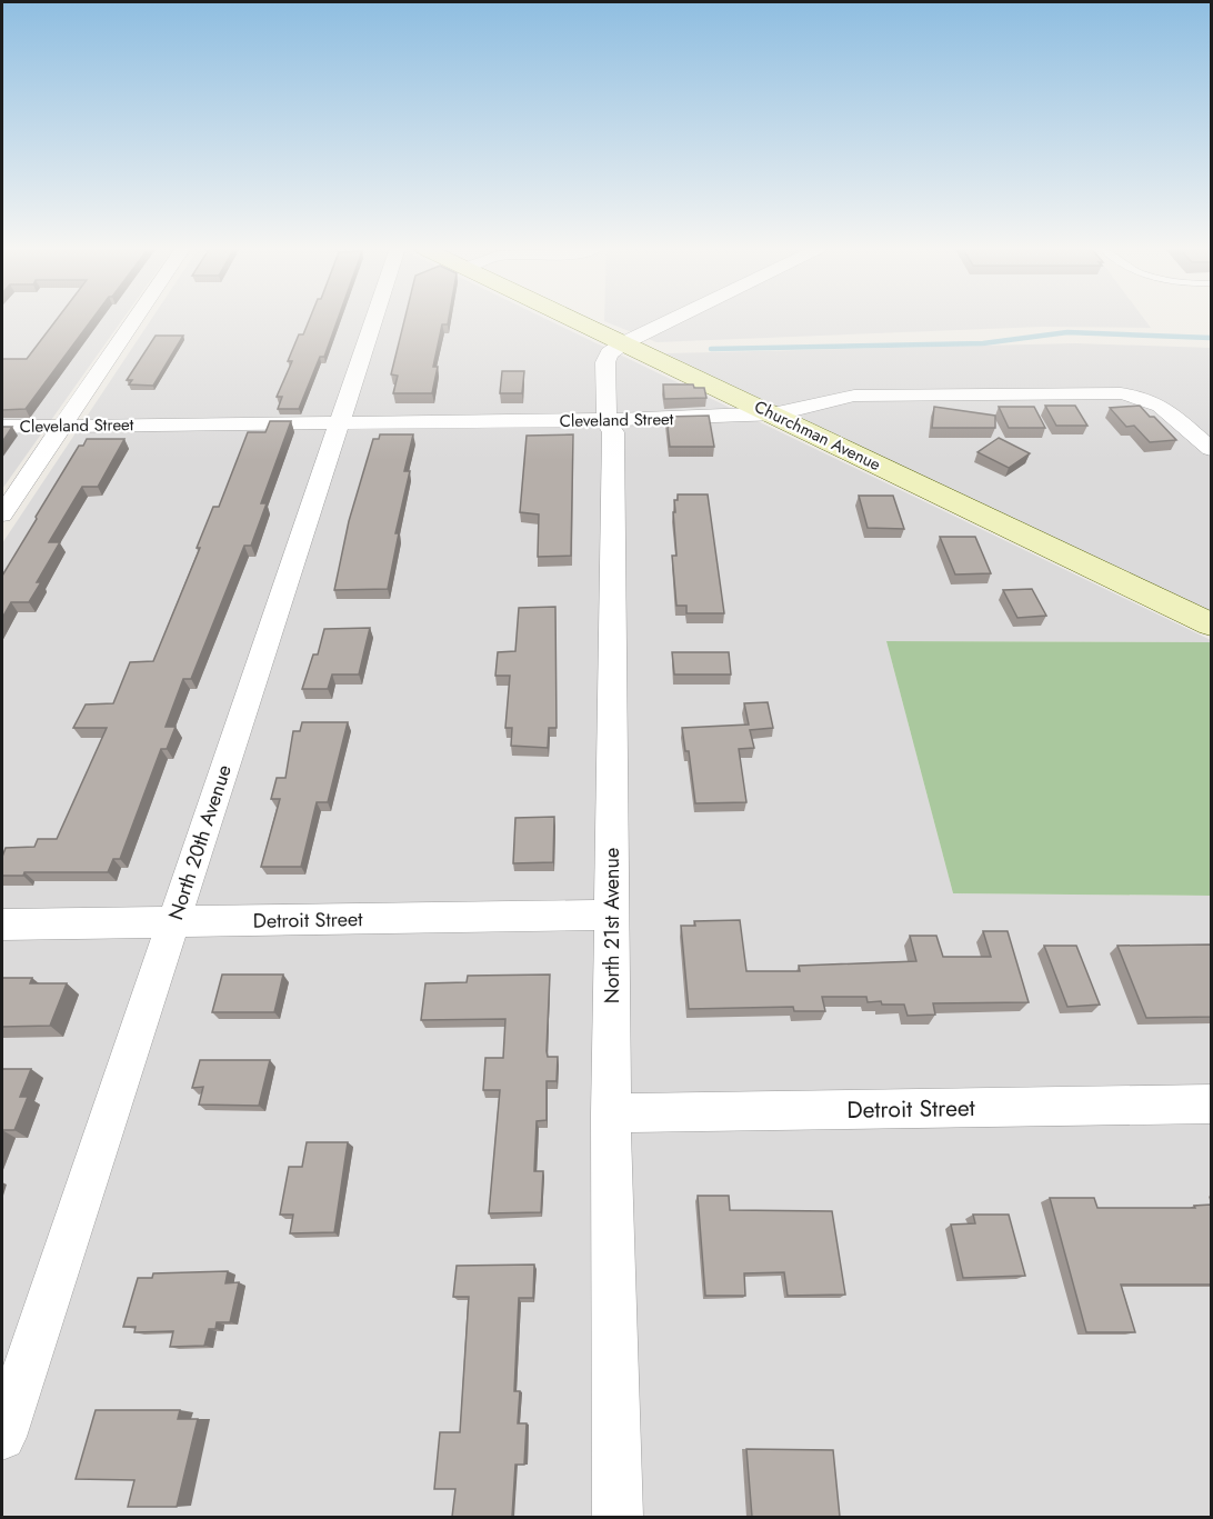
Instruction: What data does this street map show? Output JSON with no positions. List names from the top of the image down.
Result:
{
  "streets": {
    "main road": ["Churchman Avenue"],
    "street": [
      "Cleveland Street",
      "North 20th Avenue",
      "Detroit Street",
      "North 21st Avenue"
    ]
  },
  "crossings": [
    ["Cleveland Street", "Churchman Avenue"],
    ["Cleveland Street", "North 20th Avenue"],
    ["Cleveland Street", "North 21st Avenue"],
    ["Churchman Avenue", "North 21st Avenue"],
    ["North 20th Avenue", "Detroit Street"],
    ["Detroit Street", "North 21st Avenue"]
  ]
}
